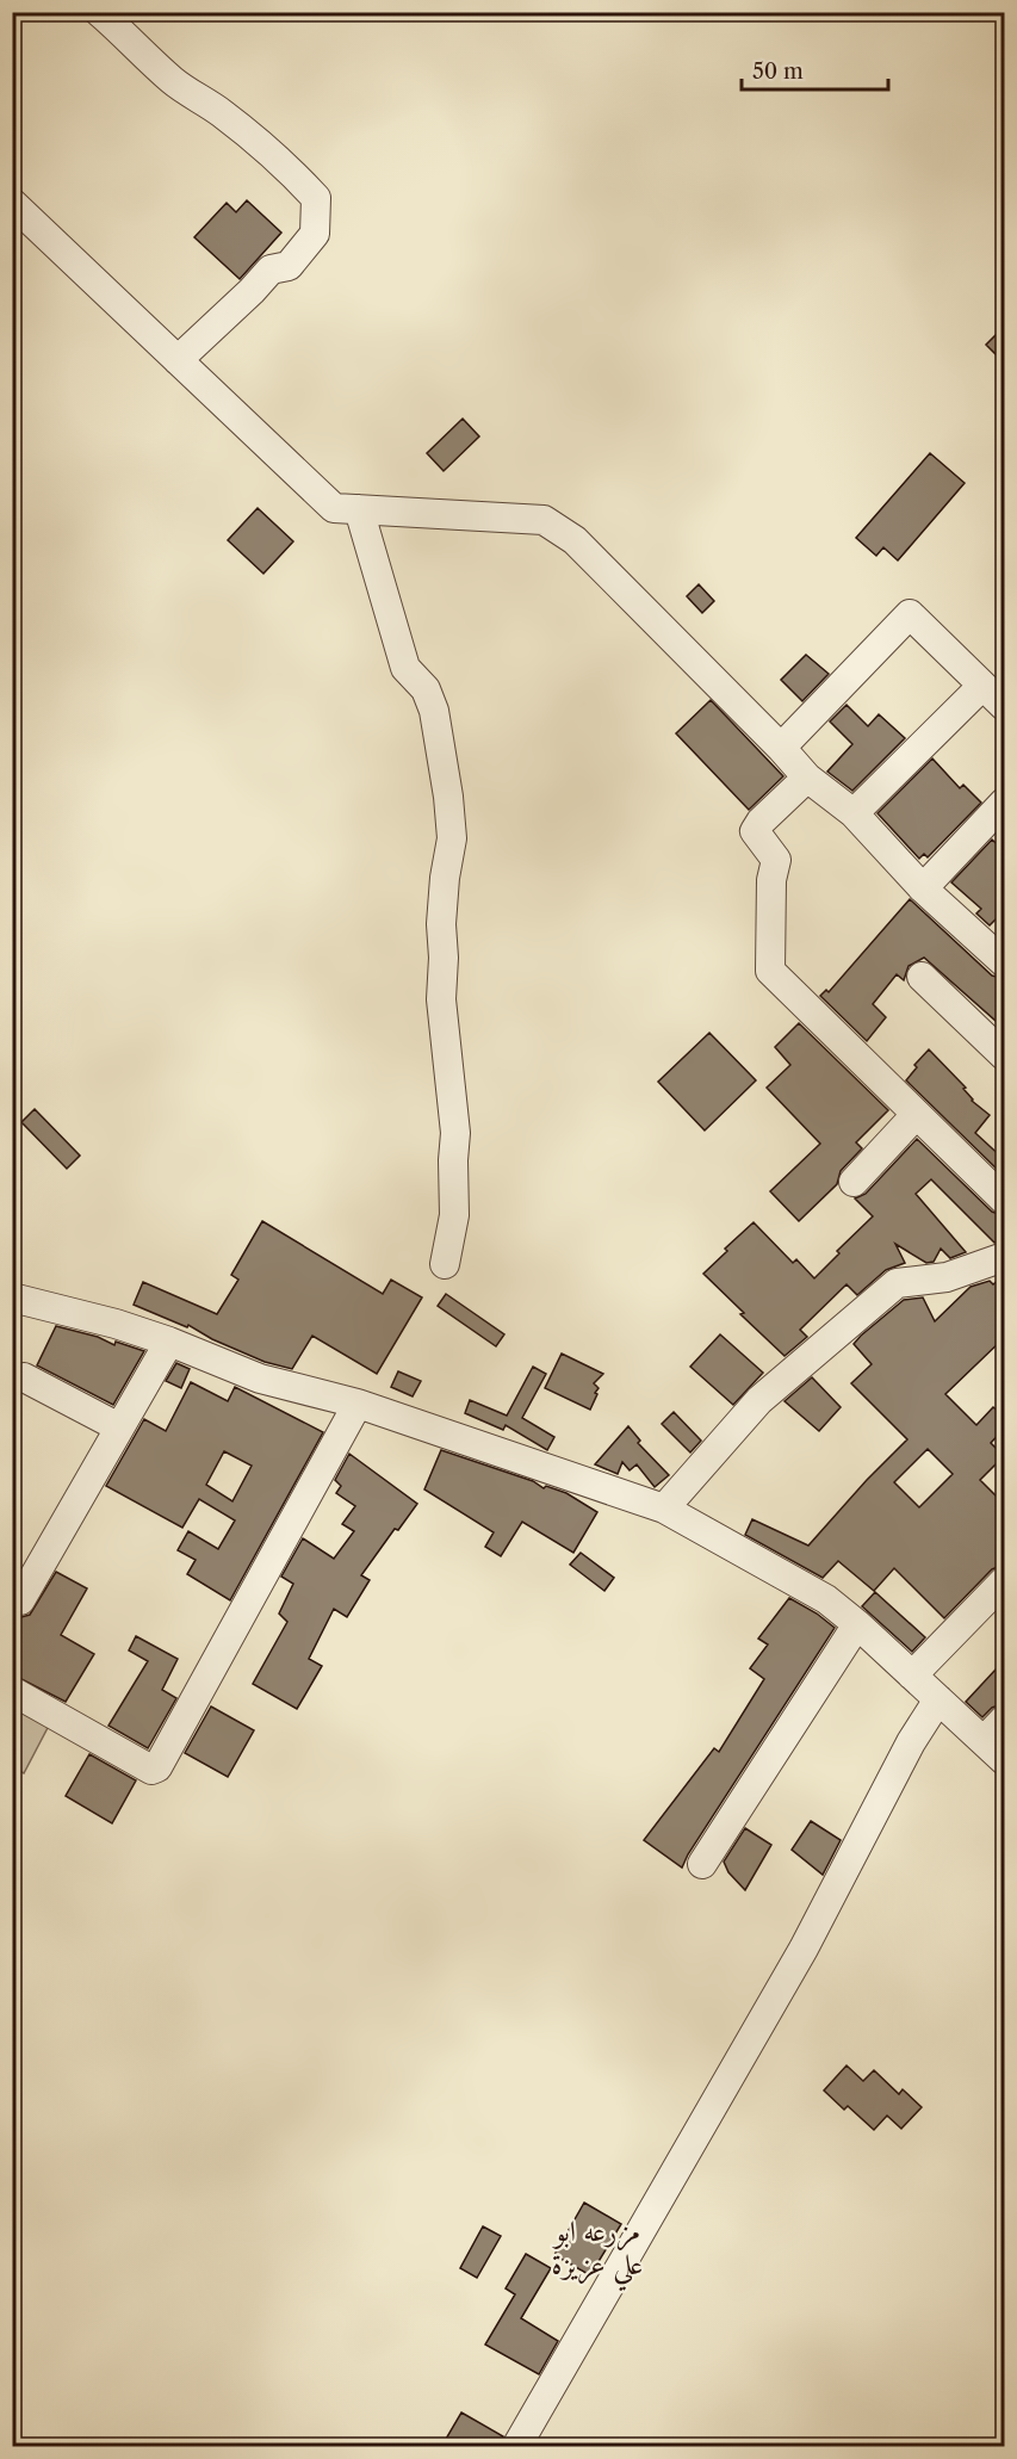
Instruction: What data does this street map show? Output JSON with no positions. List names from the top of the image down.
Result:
{
  "districts": ["مزرعه ابو علي عزيزة"],
  "scale_bar": "50 m"
}
